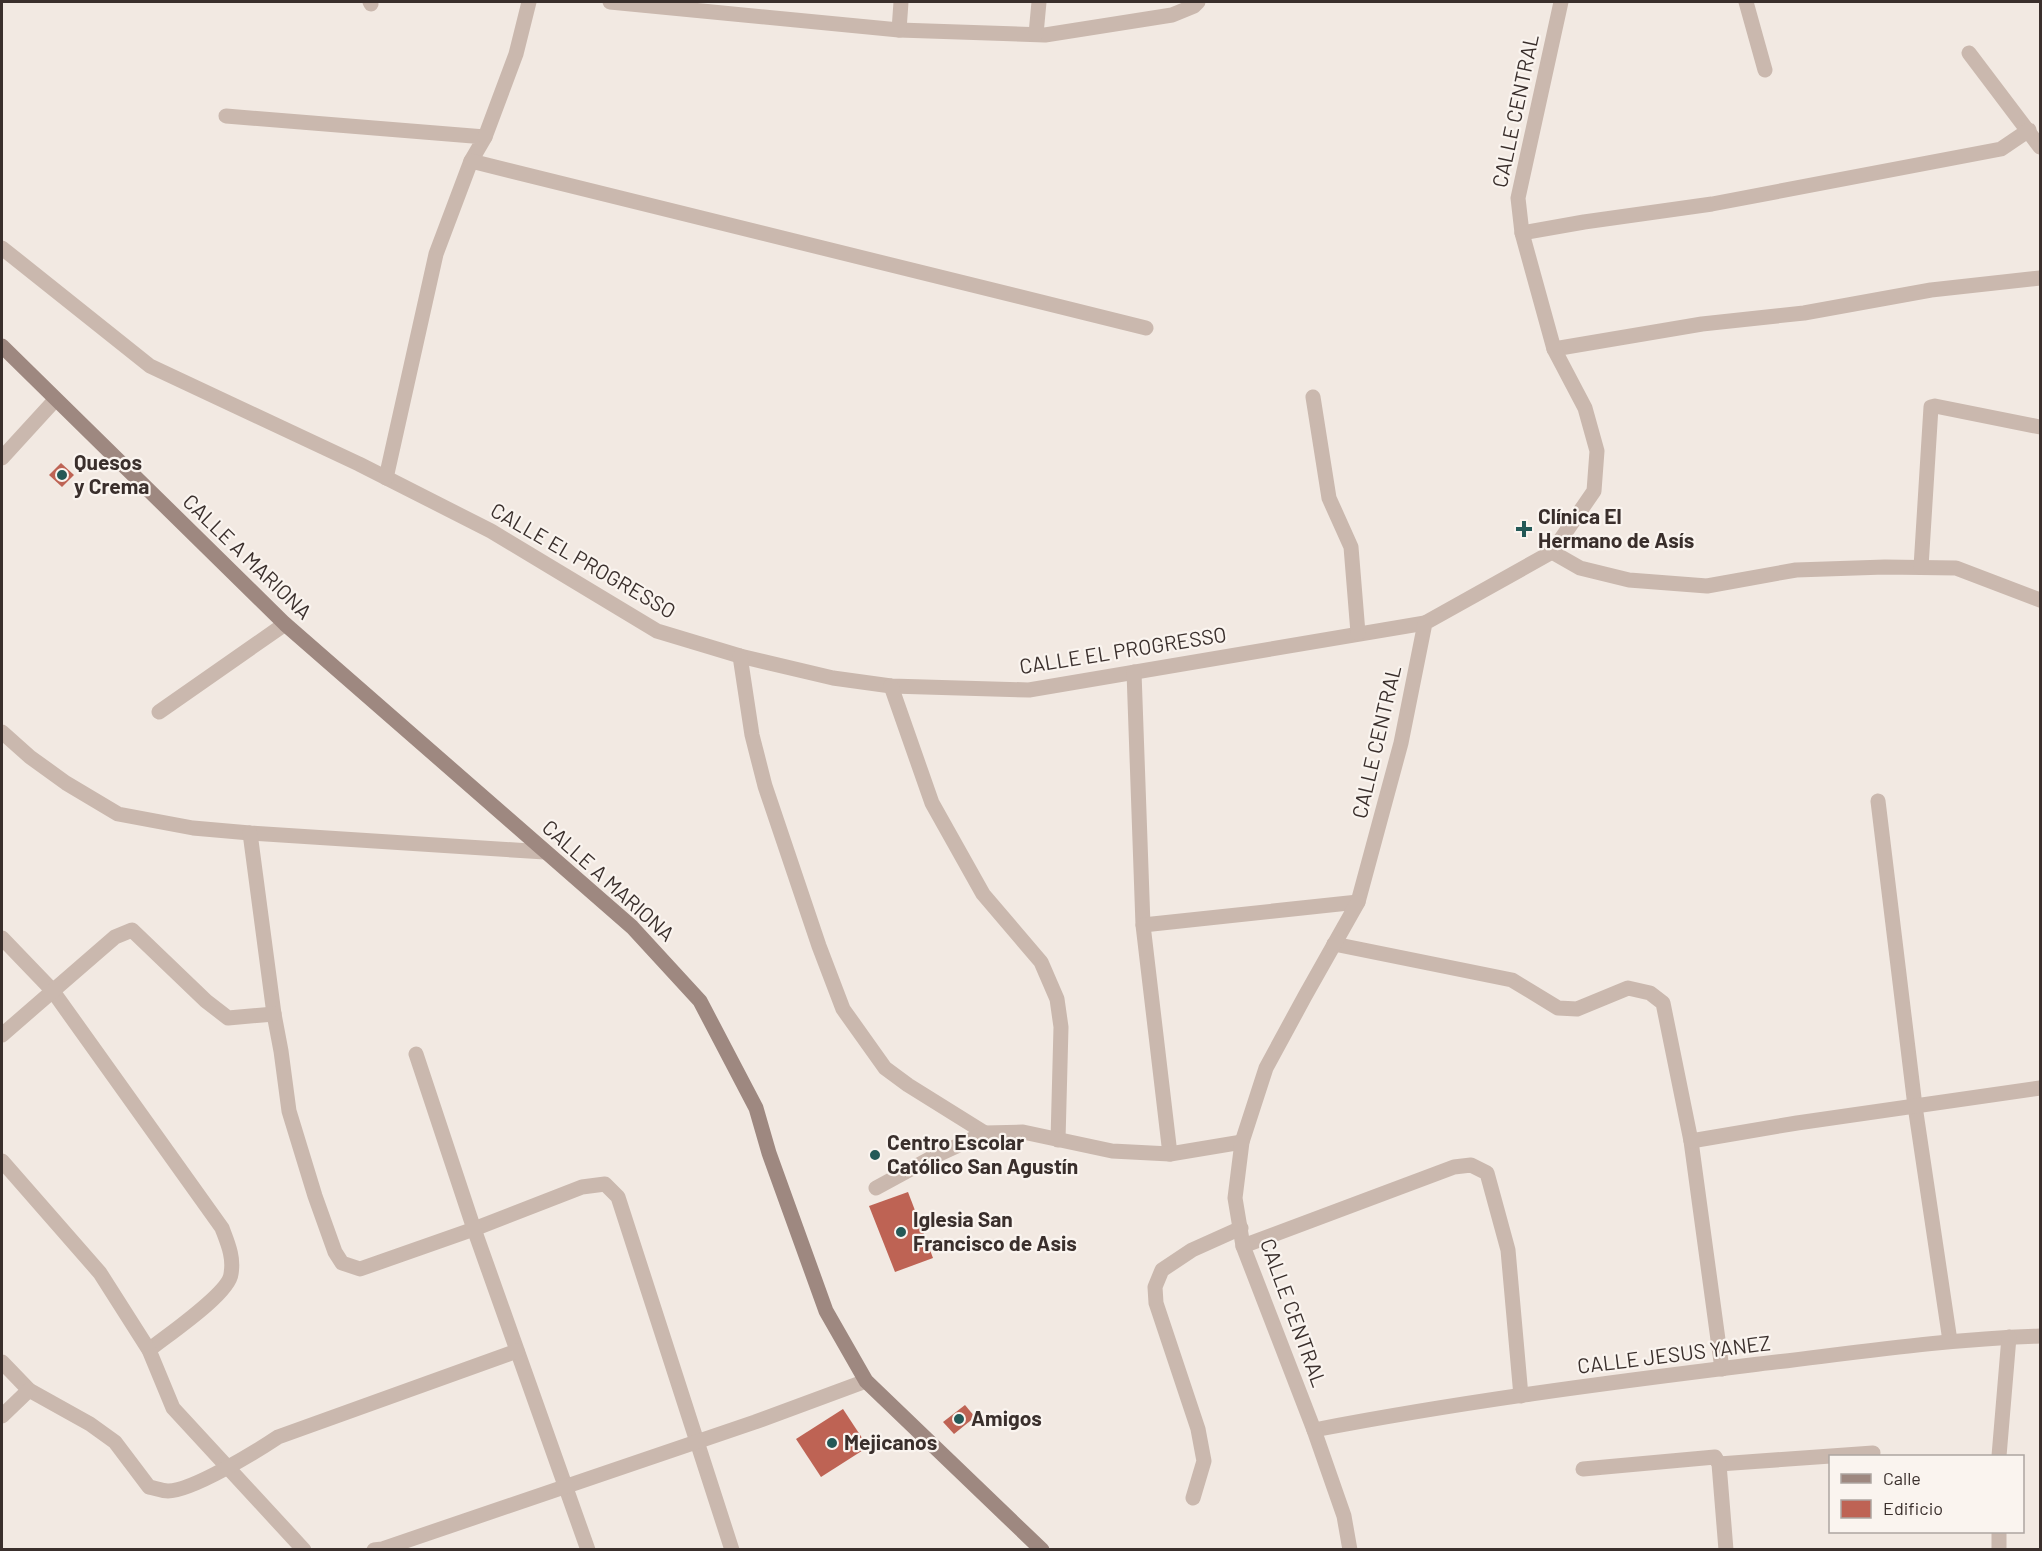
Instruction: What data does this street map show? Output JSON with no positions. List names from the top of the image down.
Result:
{
  "streets": {
    "main road": ["CALLE A MARIONA"],
    "street": ["CALLE CENTRAL", "CALLE EL PROGRESSO", "CALLE JESUS YANEZ"]
  },
  "crossings": [
    ["CALLE CENTRAL", "CALLE EL PROGRESSO"],
    ["CALLE CENTRAL", "CALLE JESUS YANEZ"]
  ],
  "places": {
    "other": [
      "Quesos y Crema",
      "Centro Escolar Católico San Agustín",
      "Iglesia San Francisco de Asis",
      "Amigos",
      "Mejicanos"
    ],
    "health": ["Clínica El Hermano de Asís"]
  },
  "legend": ["Calle", "Edificio"]
}
